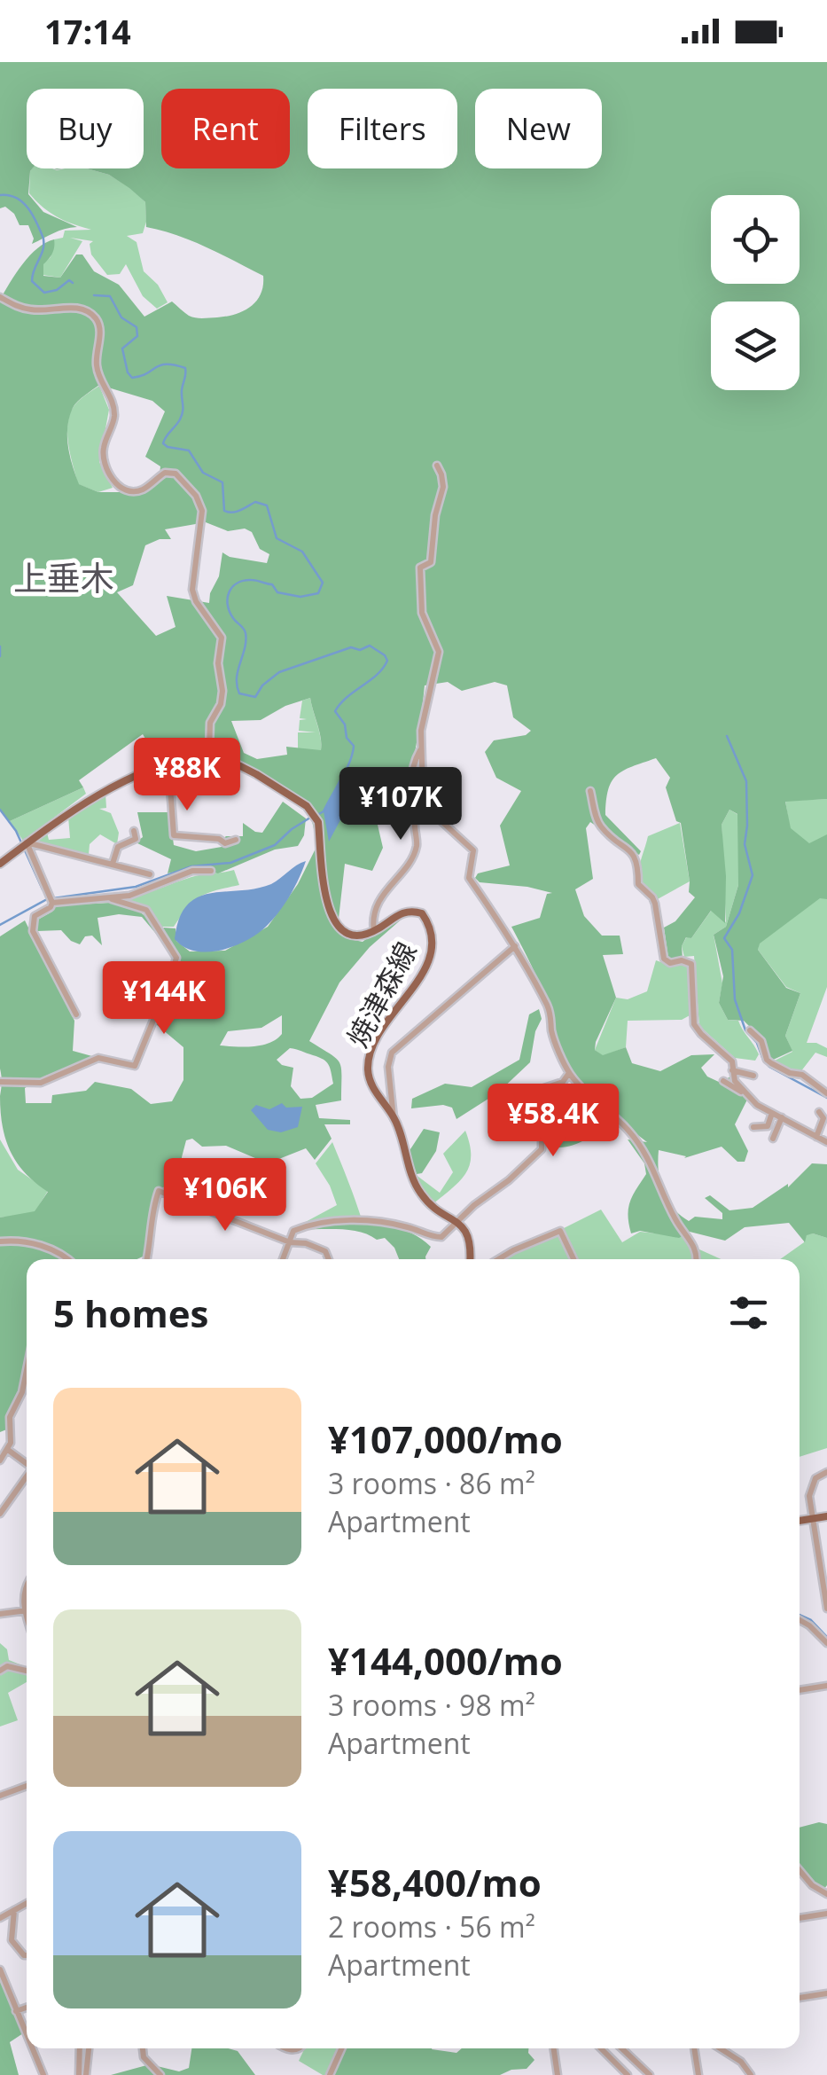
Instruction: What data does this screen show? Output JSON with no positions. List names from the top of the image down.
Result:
{
  "streets": {
    "main road": ["焼津森線"]
  },
  "districts": ["上垂木"],
  "page": {
    "status": "17:14",
    "chip": [
      "Buy",
      "Rent",
      "Filters",
      "New"
    ],
    "price": [
      "¥88K",
      "¥107K",
      "¥144K",
      "¥58.4K",
      "¥106K"
    ],
    "heading": "5 homes",
    "list": [
      {
        "name": "¥107,000/mo",
        "note": "3 rooms · 86 m² · Apartment"
      },
      {
        "name": "¥144,000/mo",
        "note": "3 rooms · 98 m² · Apartment"
      },
      {
        "name": "¥58,400/mo",
        "note": "2 rooms · 56 m² · Apartment"
      }
    ]
  }
}
